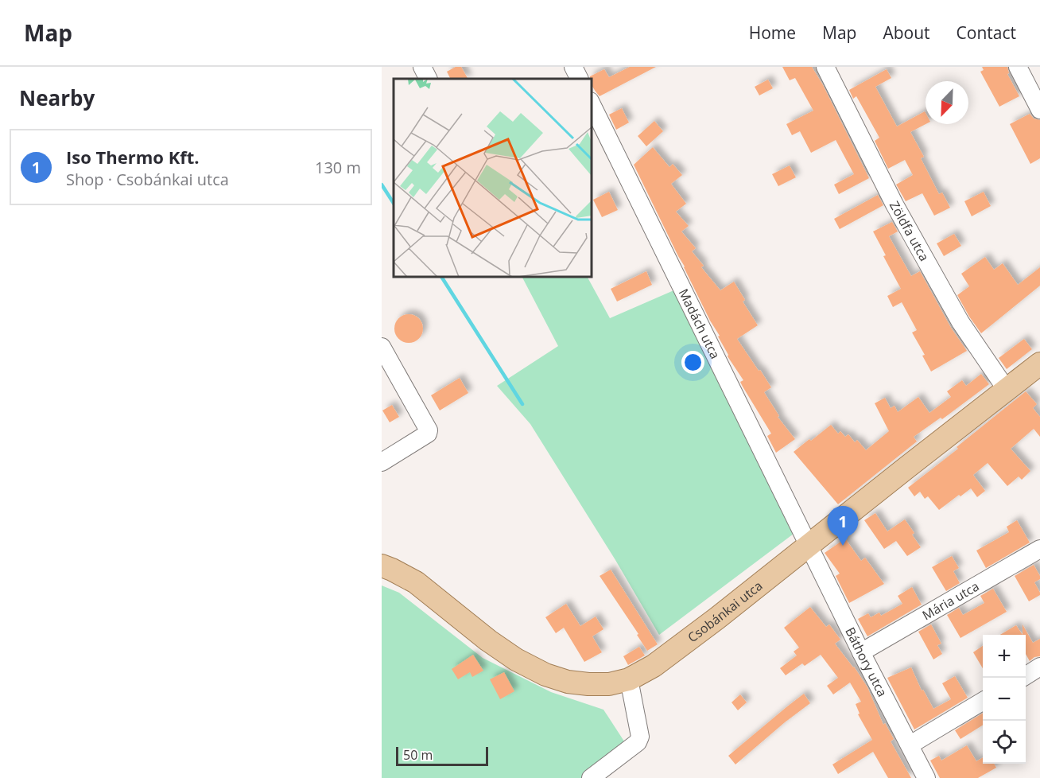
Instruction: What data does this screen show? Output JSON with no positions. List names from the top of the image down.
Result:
{
  "streets": {
    "main road": ["Csobánkai utca"],
    "street": [
      "Zöldfa utca",
      "Madách utca",
      "Mária utca",
      "Báthory utca"
    ]
  },
  "crossings": [
    ["Zöldfa utca", "Csobánkai utca"],
    ["Madách utca", "Csobánkai utca"],
    ["Madách utca", "Báthory utca"],
    ["Mária utca", "Báthory utca"],
    ["Csobánkai utca", "Báthory utca"]
  ],
  "scale_bar": "50 m",
  "north": "bottom left",
  "page": {
    "header": "Map",
    "nav": [
      "Home",
      "Map",
      "About",
      "Contact"
    ],
    "heading": "Nearby",
    "list": [
      {
        "mark": "1",
        "name": "Iso Thermo Kft.",
        "note": "Shop · Csobánkai utca",
        "value": "130 m"
      }
    ],
    "pins": "1",
    "map_buttons": ["+", "−"],
    "scale": "50 m"
  }
}
